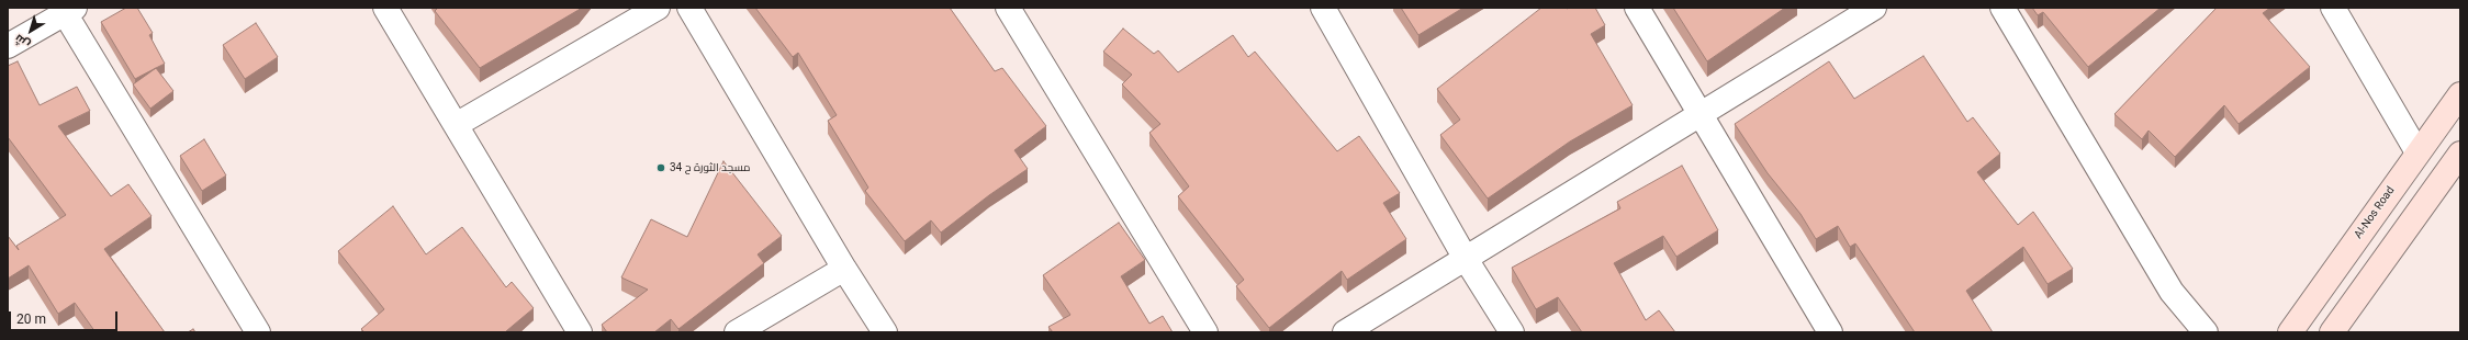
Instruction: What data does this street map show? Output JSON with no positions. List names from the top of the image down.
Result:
{
  "streets": {
    "main road": ["Al-Nos Road"]
  },
  "places": ["مسجد الثورة ح 34"],
  "scale_bar": "20 m",
  "north": "bottom left"
}
